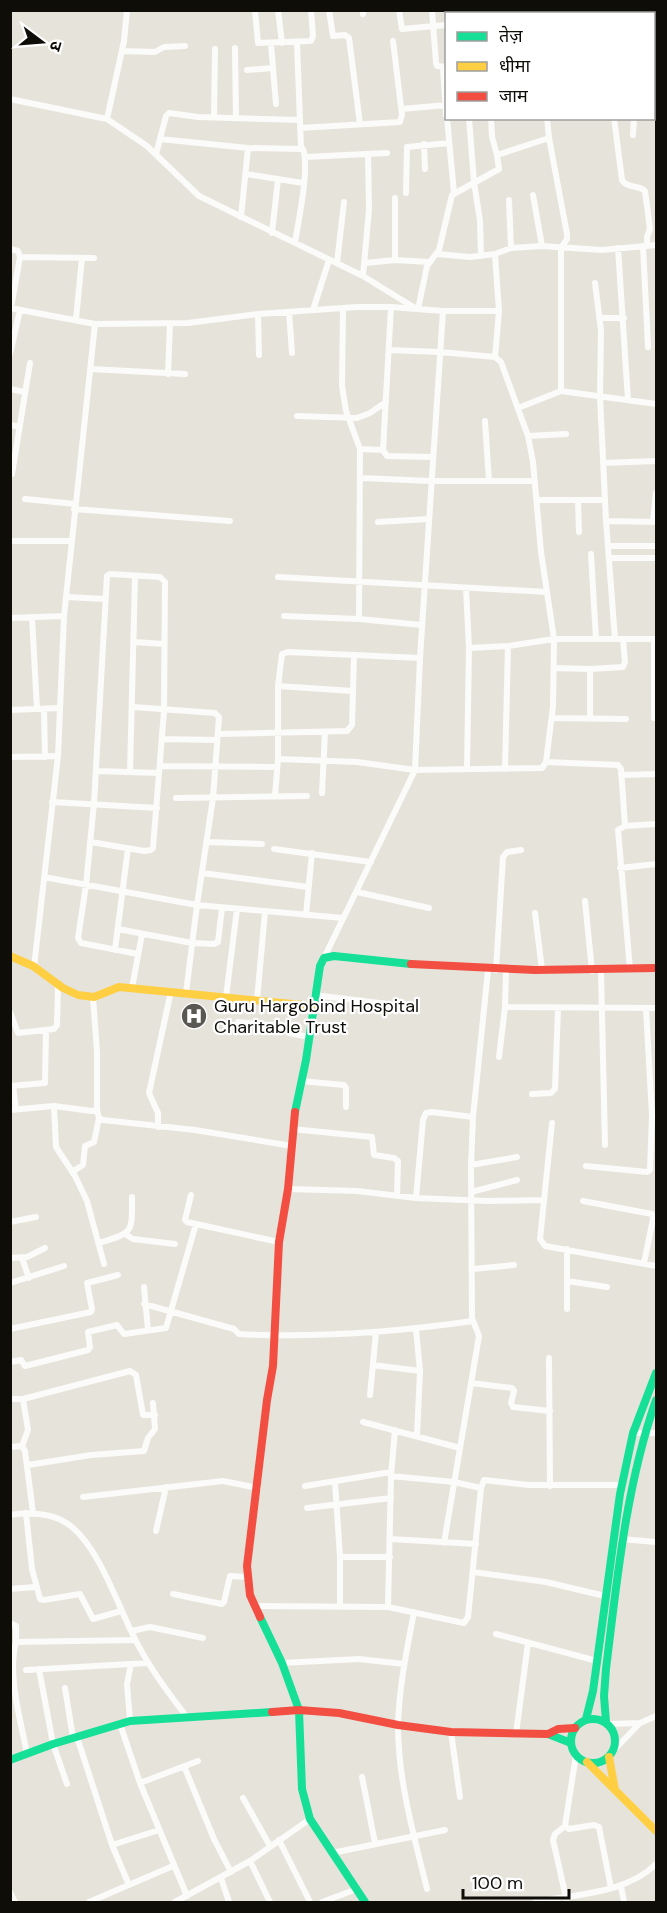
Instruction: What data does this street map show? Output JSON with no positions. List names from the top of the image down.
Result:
{
  "places": {
    "hospital": ["Guru Hargobind Hospital Charitable Trust"]
  },
  "legend": ["तेज़", "धीमा", "जाम"],
  "scale_bar": "100 m",
  "north": "right"
}
